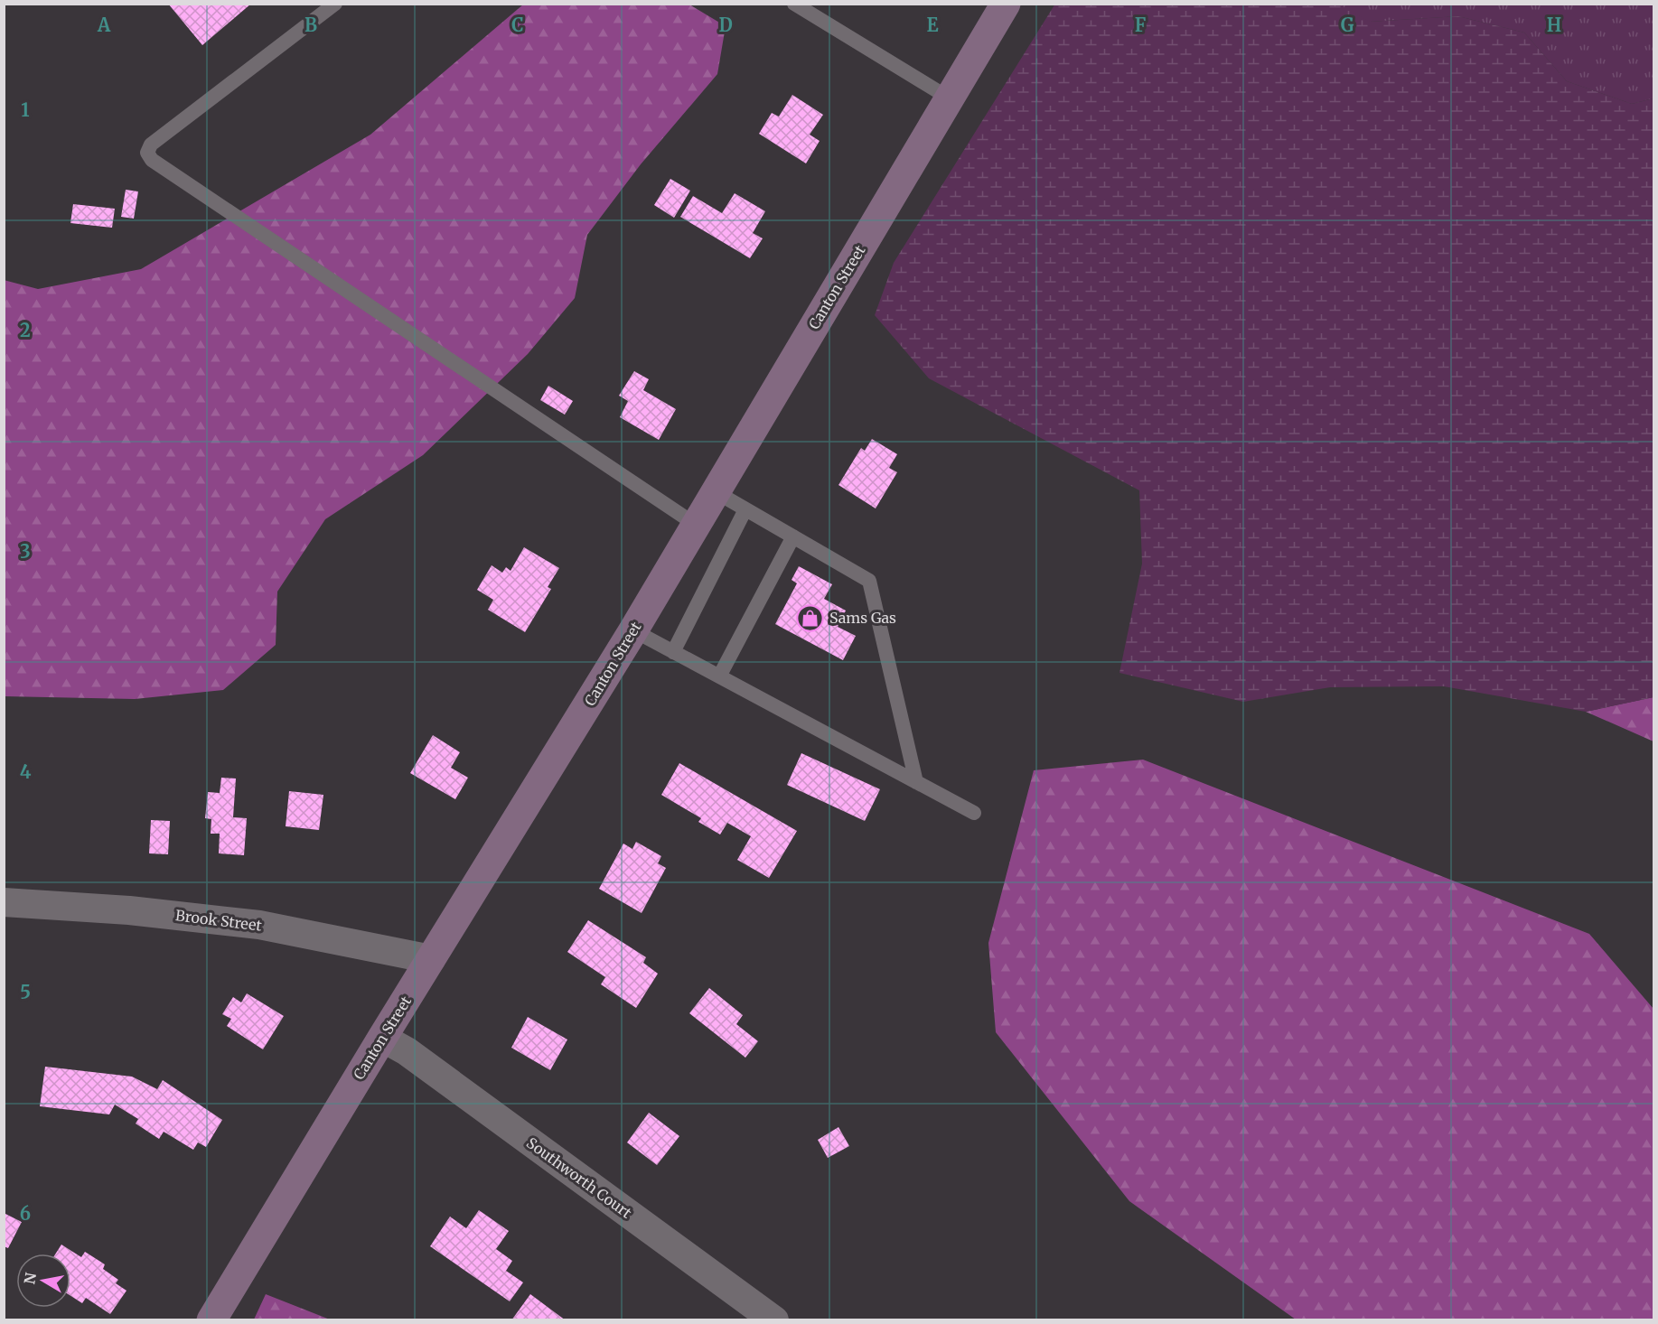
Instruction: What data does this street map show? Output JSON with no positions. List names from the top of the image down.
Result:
{
  "streets": {
    "main road": ["Canton Street"],
    "street": ["Brook Street", "Southworth Court"]
  },
  "crossings": [
    ["Canton Street", "Brook Street"],
    ["Canton Street", "Southworth Court"]
  ],
  "places": {
    "shop": ["Sams Gas"]
  },
  "north": "left",
  "grid": {
    "columns": [
      "A",
      "B",
      "C",
      "D",
      "E",
      "F",
      "G",
      "H"
    ],
    "rows": [
      "1",
      "2",
      "3",
      "4",
      "5",
      "6"
    ]
  }
}
